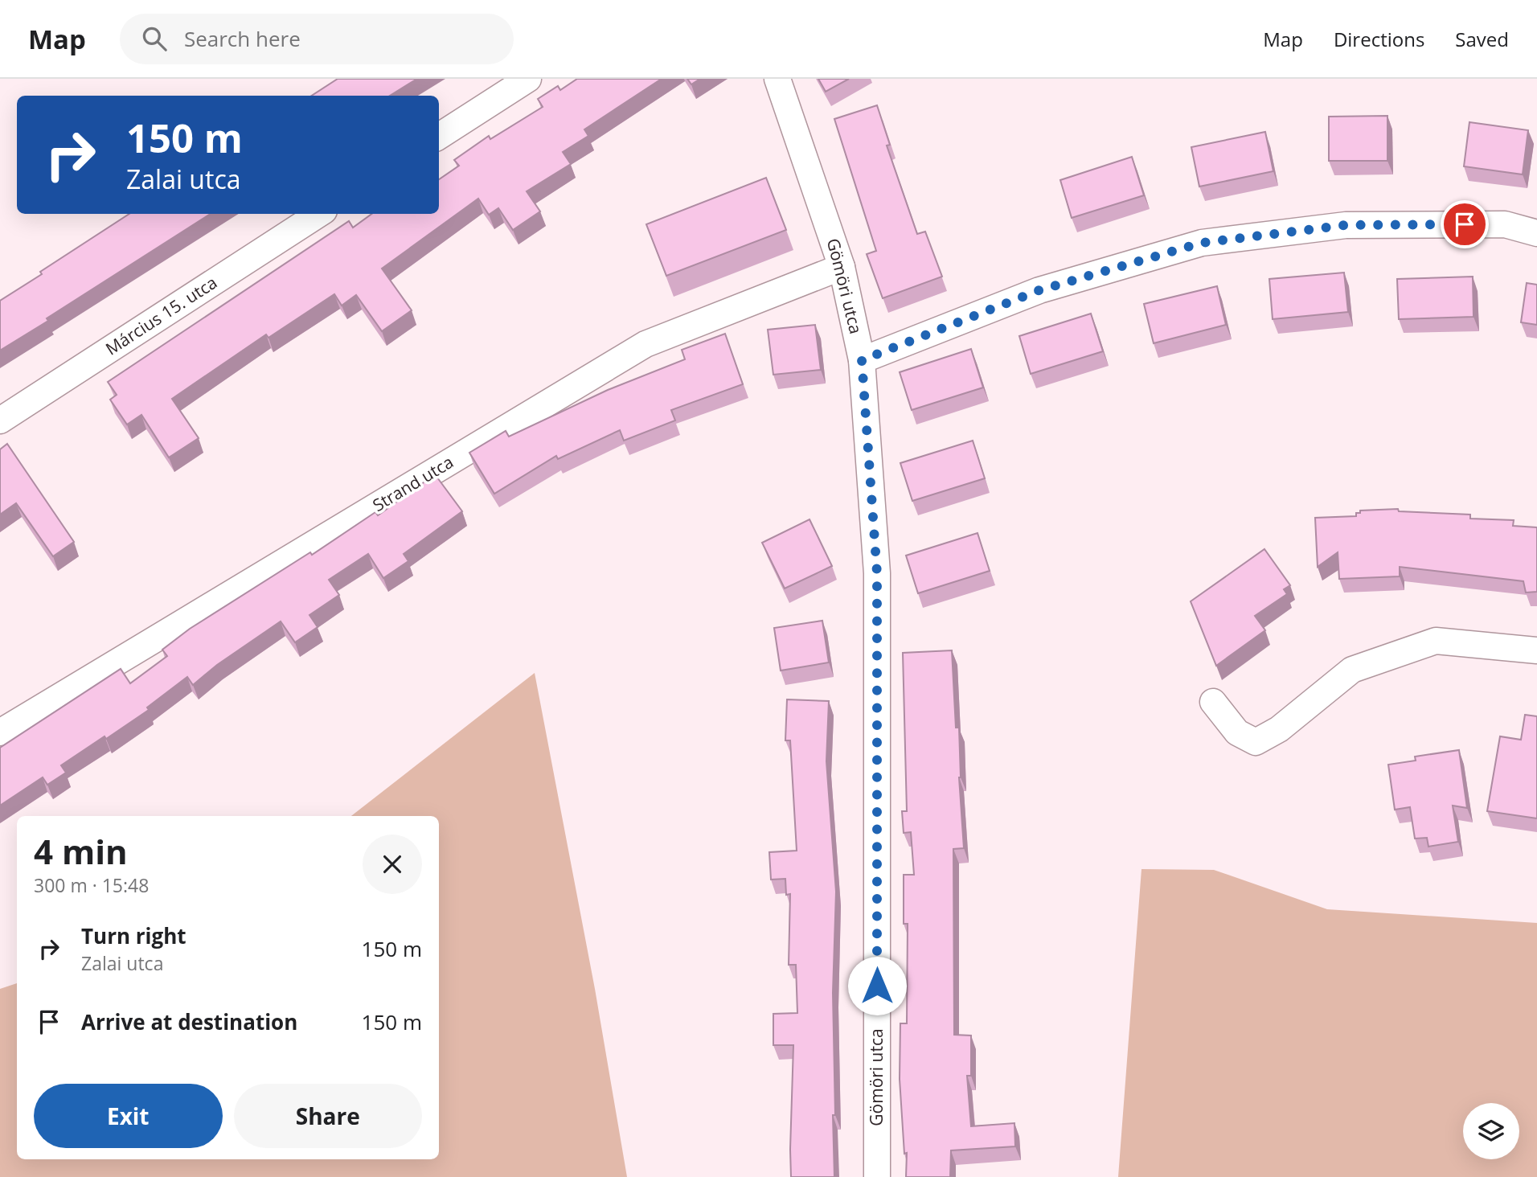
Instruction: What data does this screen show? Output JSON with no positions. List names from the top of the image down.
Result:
{
  "streets": {
    "street": ["Gömöri utca", "Március 15. utca", "Strand utca"]
  },
  "crossings": [
    ["Gömöri utca", "Strand utca"]
  ],
  "page": {
    "header": "Map",
    "search": "Search here",
    "nav": ["Map", "Directions", "Saved"],
    "turn": ["150 m", "Zalai utca"],
    "heading": ["4 min", "300 m · 15:48"],
    "list": [
      {
        "name": "Turn right",
        "note": "Zalai utca",
        "value": "150 m"
      },
      {
        "name": "Arrive at destination",
        "value": "150 m"
      }
    ],
    "buttons": ["Exit", "Share"]
  }
}
